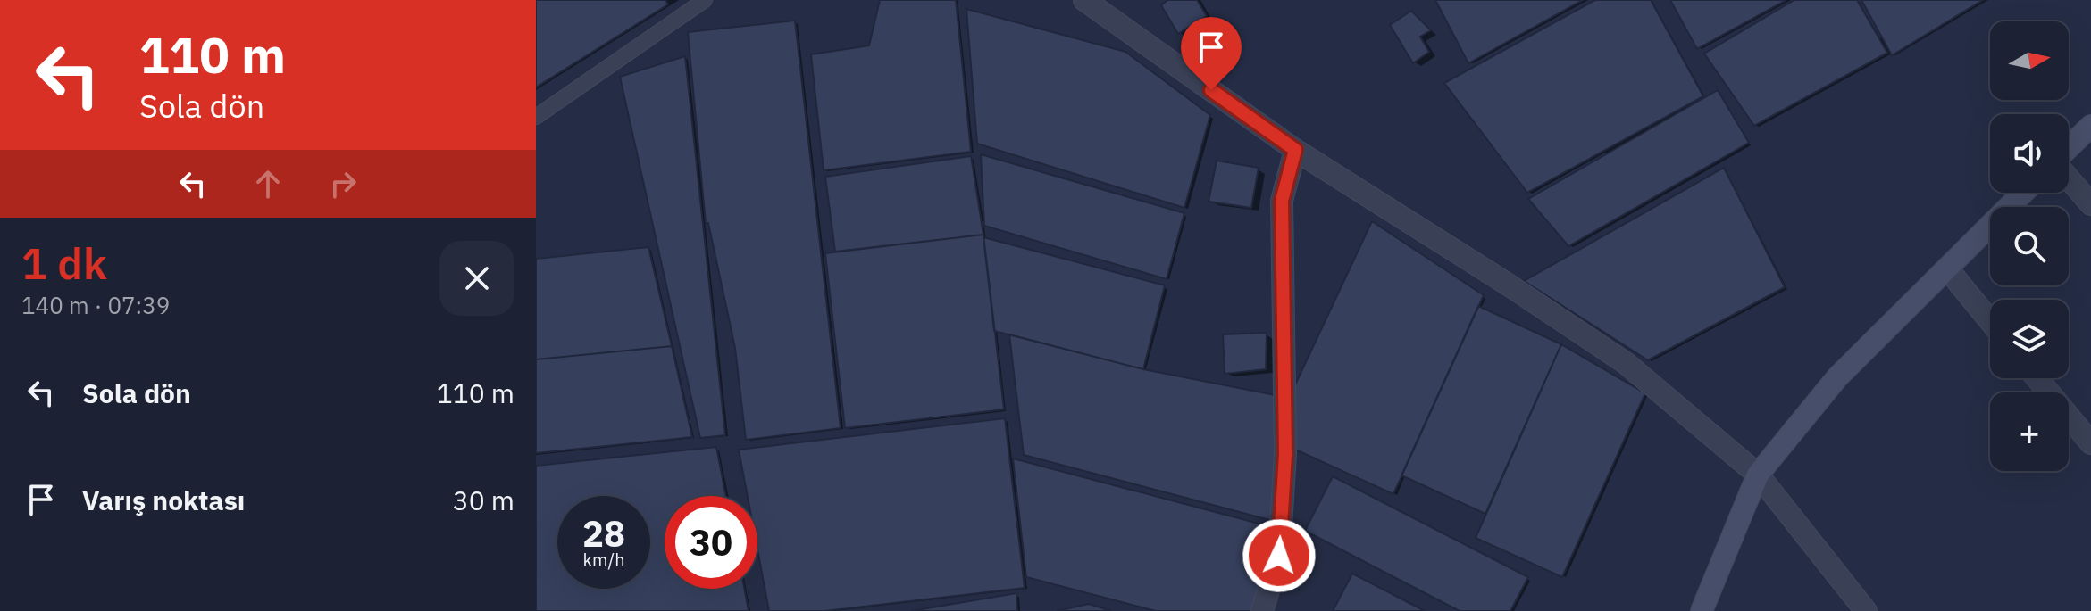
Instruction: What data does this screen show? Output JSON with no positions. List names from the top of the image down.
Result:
{
  "north": "right",
  "page": {
    "turn": ["110 m", "Sola dön"],
    "map_buttons": "+",
    "heading": ["1 dk", "140 m · 07:39"],
    "list": [
      {
        "name": "Sola dön",
        "value": "110 m"
      },
      {
        "name": "Varış noktası",
        "value": "30 m"
      }
    ],
    "speed": "28 km/h",
    "limit": "30"
  }
}
